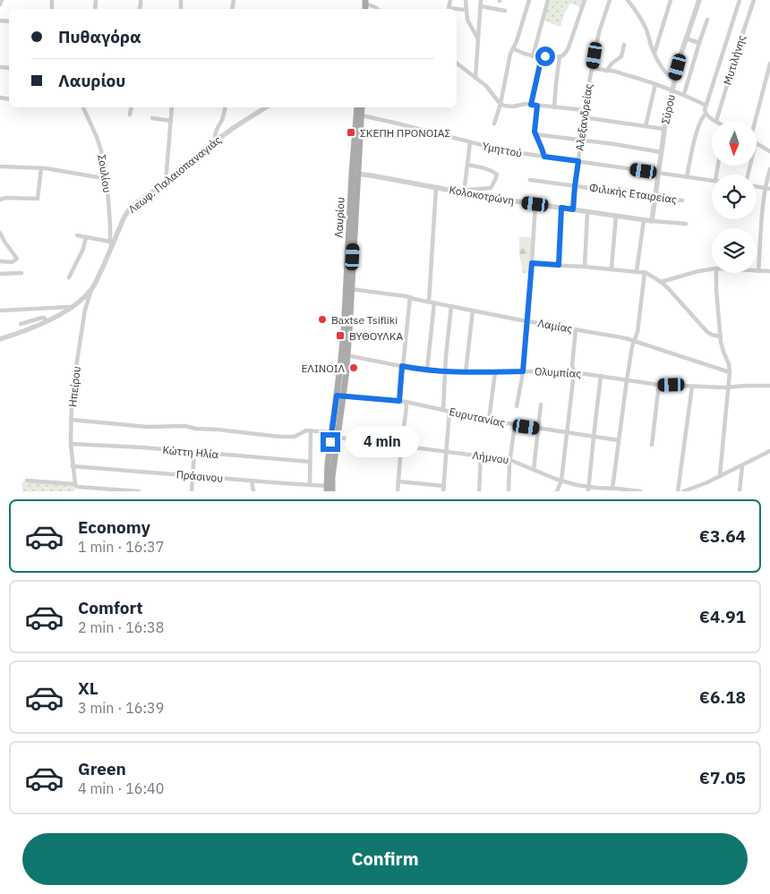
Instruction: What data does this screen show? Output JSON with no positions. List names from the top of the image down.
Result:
{
  "streets": {
    "main road": ["Λαυρίου"],
    "street": [
      "Μυτιλήνης",
      "Σύρου",
      "Αλεξανδρείας",
      "Υμηττού",
      "Σουλίου",
      "Λεωφ. Παλαιοπαναγιάς",
      "Φιλικής Εταιρείας",
      "Κολοκοτρώνη",
      "Λαμίας",
      "Ολυμπίας",
      "Ηπείρου",
      "Ευρυτανίας",
      "Κώττη Ηλία",
      "Λήμνου",
      "Πράσινου"
    ]
  },
  "crossings": [
    ["Σύρου", "Υμηττού"],
    ["Σύρου", "Φιλικής Εταιρείας"],
    ["Σύρου", "Κολοκοτρώνη"],
    ["Αλεξανδρείας", "Υμηττού"],
    ["Αλεξανδρείας", "Φιλικής Εταιρείας"],
    ["Αλεξανδρείας", "Κολοκοτρώνη"],
    ["Υμηττού", "Λαυρίου"],
    ["Σουλίου", "Λεωφ. Παλαιοπαναγιάς"],
    ["Λεωφ. Παλαιοπαναγιάς", "Ηπείρου"],
    ["Κολοκοτρώνη", "Λαυρίου"],
    ["Λαυρίου", "Λαμίας"],
    ["Λαυρίου", "Ολυμπίας"],
    ["Λαυρίου", "Ευρυτανίας"],
    ["Λαυρίου", "Λήμνου"],
    ["Λαυρίου", "Πράσινου"],
    ["Ηπείρου", "Κώττη Ηλία"],
    ["Ηπείρου", "Πράσινου"]
  ],
  "places": {
    "transit": ["ΣΚΕΠΗ ΠΡΟΝΟΙΑΣ", "ΒΥΘΟΥΛΚΑ"],
    "other": ["Baxtse Tsifliki", "ΕΛΙΝΟΙΛ"]
  },
  "north": "bottom",
  "page": {
    "banner": ["Πυθαγόρα", "Λαυρίου"],
    "bubble": "4 min",
    "list": [
      {
        "name": "Economy",
        "note": "1 min · 16:37",
        "value": "€3.64"
      },
      {
        "name": "Comfort",
        "note": "2 min · 16:38",
        "value": "€4.91"
      },
      {
        "name": "XL",
        "note": "3 min · 16:39",
        "value": "€6.18"
      },
      {
        "name": "Green",
        "note": "4 min · 16:40",
        "value": "€7.05"
      }
    ],
    "buttons": "Confirm"
  }
}
